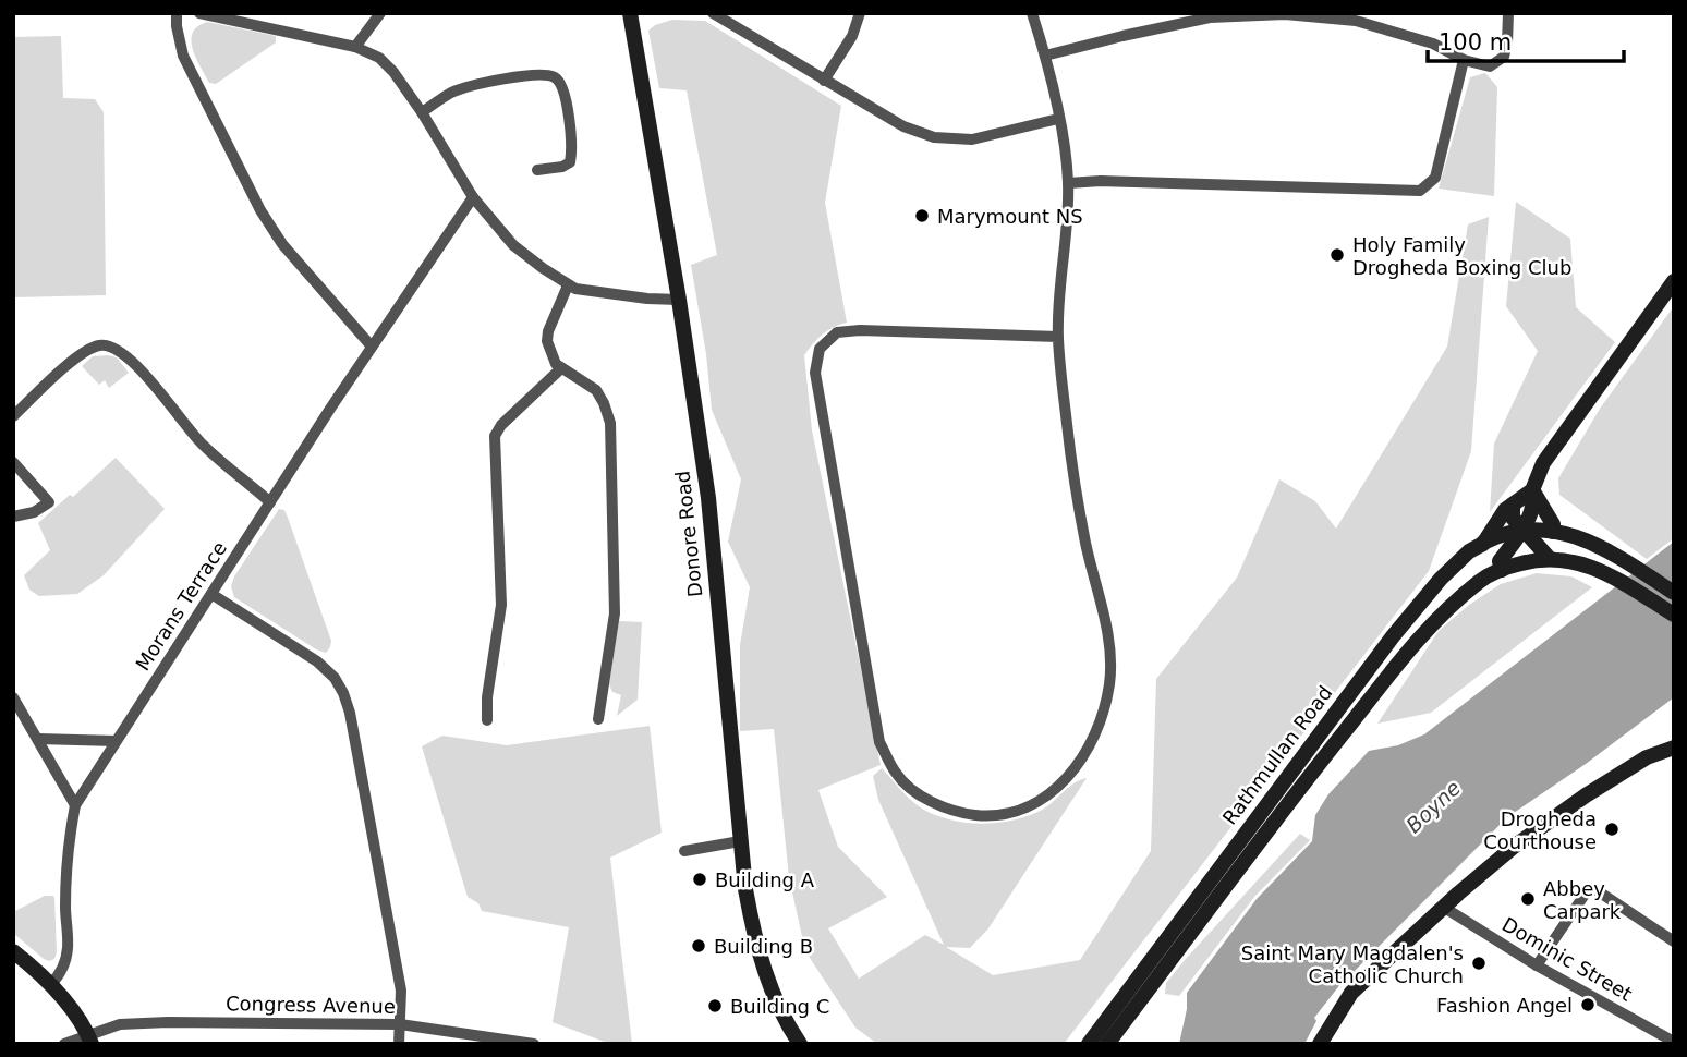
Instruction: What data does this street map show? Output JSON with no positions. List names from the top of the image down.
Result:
{
  "streets": {
    "street": [
      "Donore Road",
      "Morans Terrace",
      "Rathmullan Road",
      "Dominic Street",
      "Congress Avenue"
    ]
  },
  "water": ["Boyne"],
  "places": [
    "Marymount NS",
    "Holy Family Drogheda Boxing Club",
    "Drogheda Courthouse",
    "Building A",
    "Abbey Carpark",
    "Building B",
    "Saint Mary Magdalen's Catholic Church",
    "Fashion Angel",
    "Building C"
  ],
  "scale_bar": "100 m"
}
